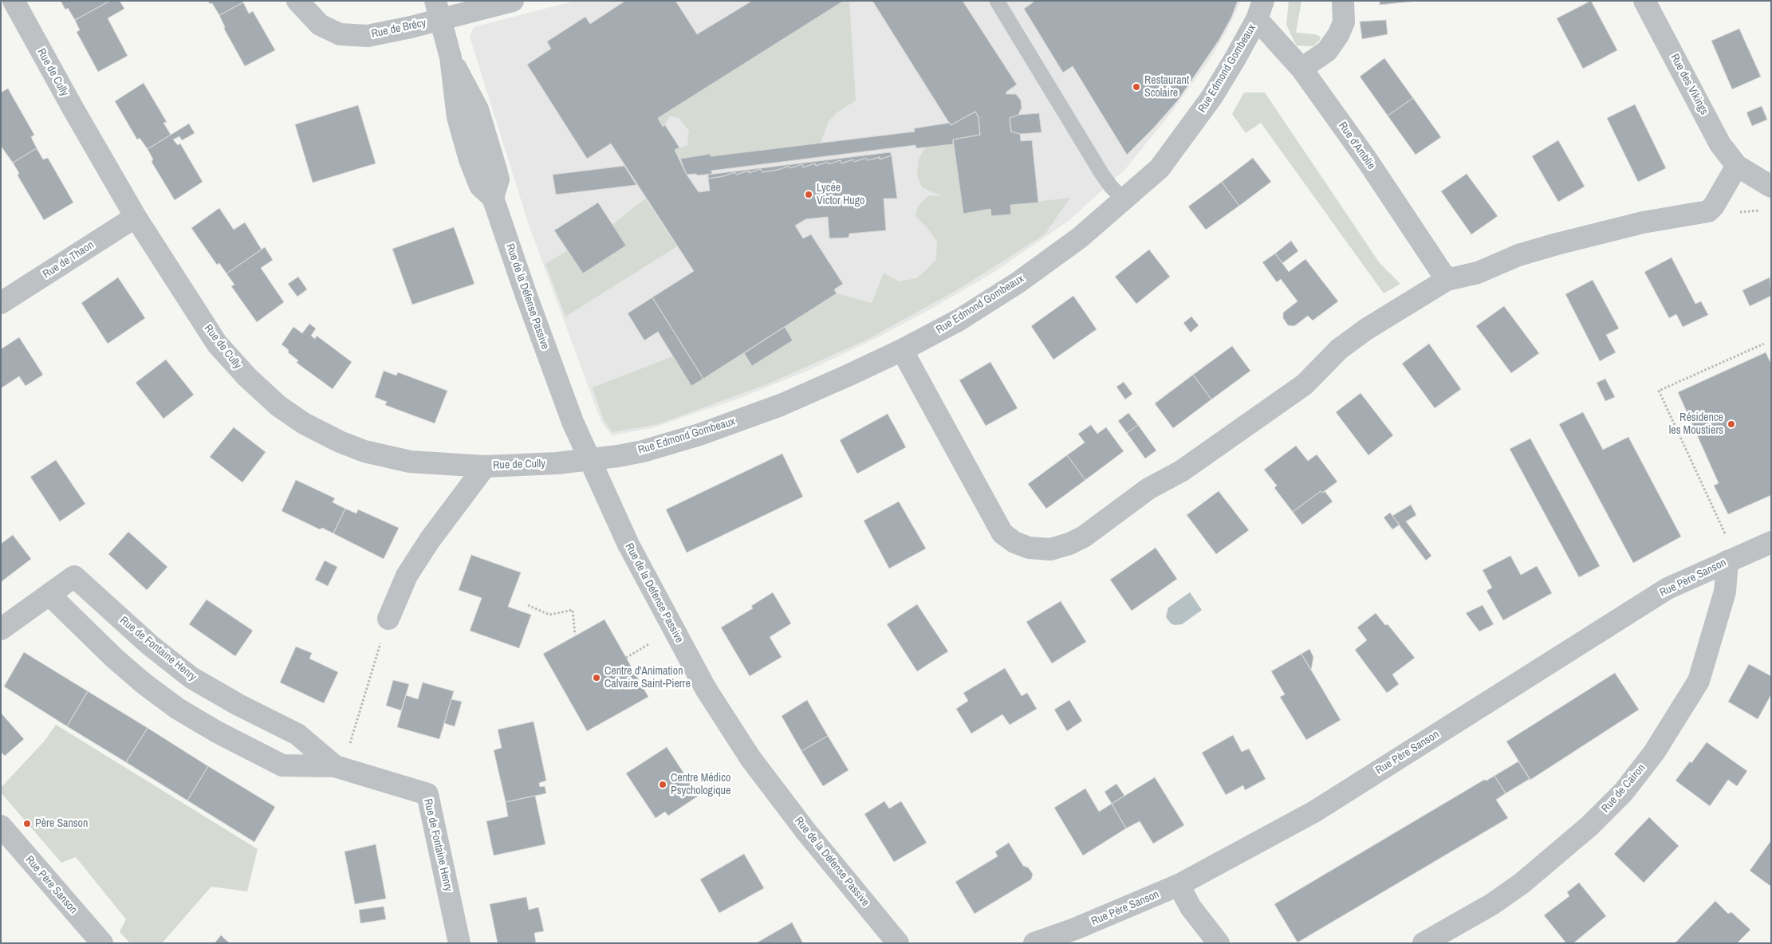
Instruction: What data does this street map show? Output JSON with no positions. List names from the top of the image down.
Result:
{
  "streets": {
    "street": [
      "Rue de Brécy",
      "Rue Edmond Gombeaux",
      "Rue de Cully",
      "Rue des Vikings",
      "Rue d'Amblie",
      "Rue de Thaon",
      "Rue de la Défense Passive",
      "Rue Père Sanson",
      "Rue de Fontaine Henry",
      "Rue de Cairon"
    ]
  },
  "crossings": [
    ["Rue de Brécy", "Rue de la Défense Passive"],
    ["Rue Edmond Gombeaux", "Rue de Cully"],
    ["Rue Edmond Gombeaux", "Rue d'Amblie"],
    ["Rue Edmond Gombeaux", "Rue de la Défense Passive"],
    ["Rue de Cully", "Rue de Thaon"],
    ["Rue de Cully", "Rue de la Défense Passive"],
    ["Rue Père Sanson", "Rue de Cairon"]
  ],
  "places": [
    "Restaurant Scolaire",
    "Lycée Victor Hugo",
    "Résidence les Moustiers",
    "Centre d'Animation Calvaire Saint-Pierre",
    "Centre Médico Psychologique",
    "Père Sanson"
  ]
}
